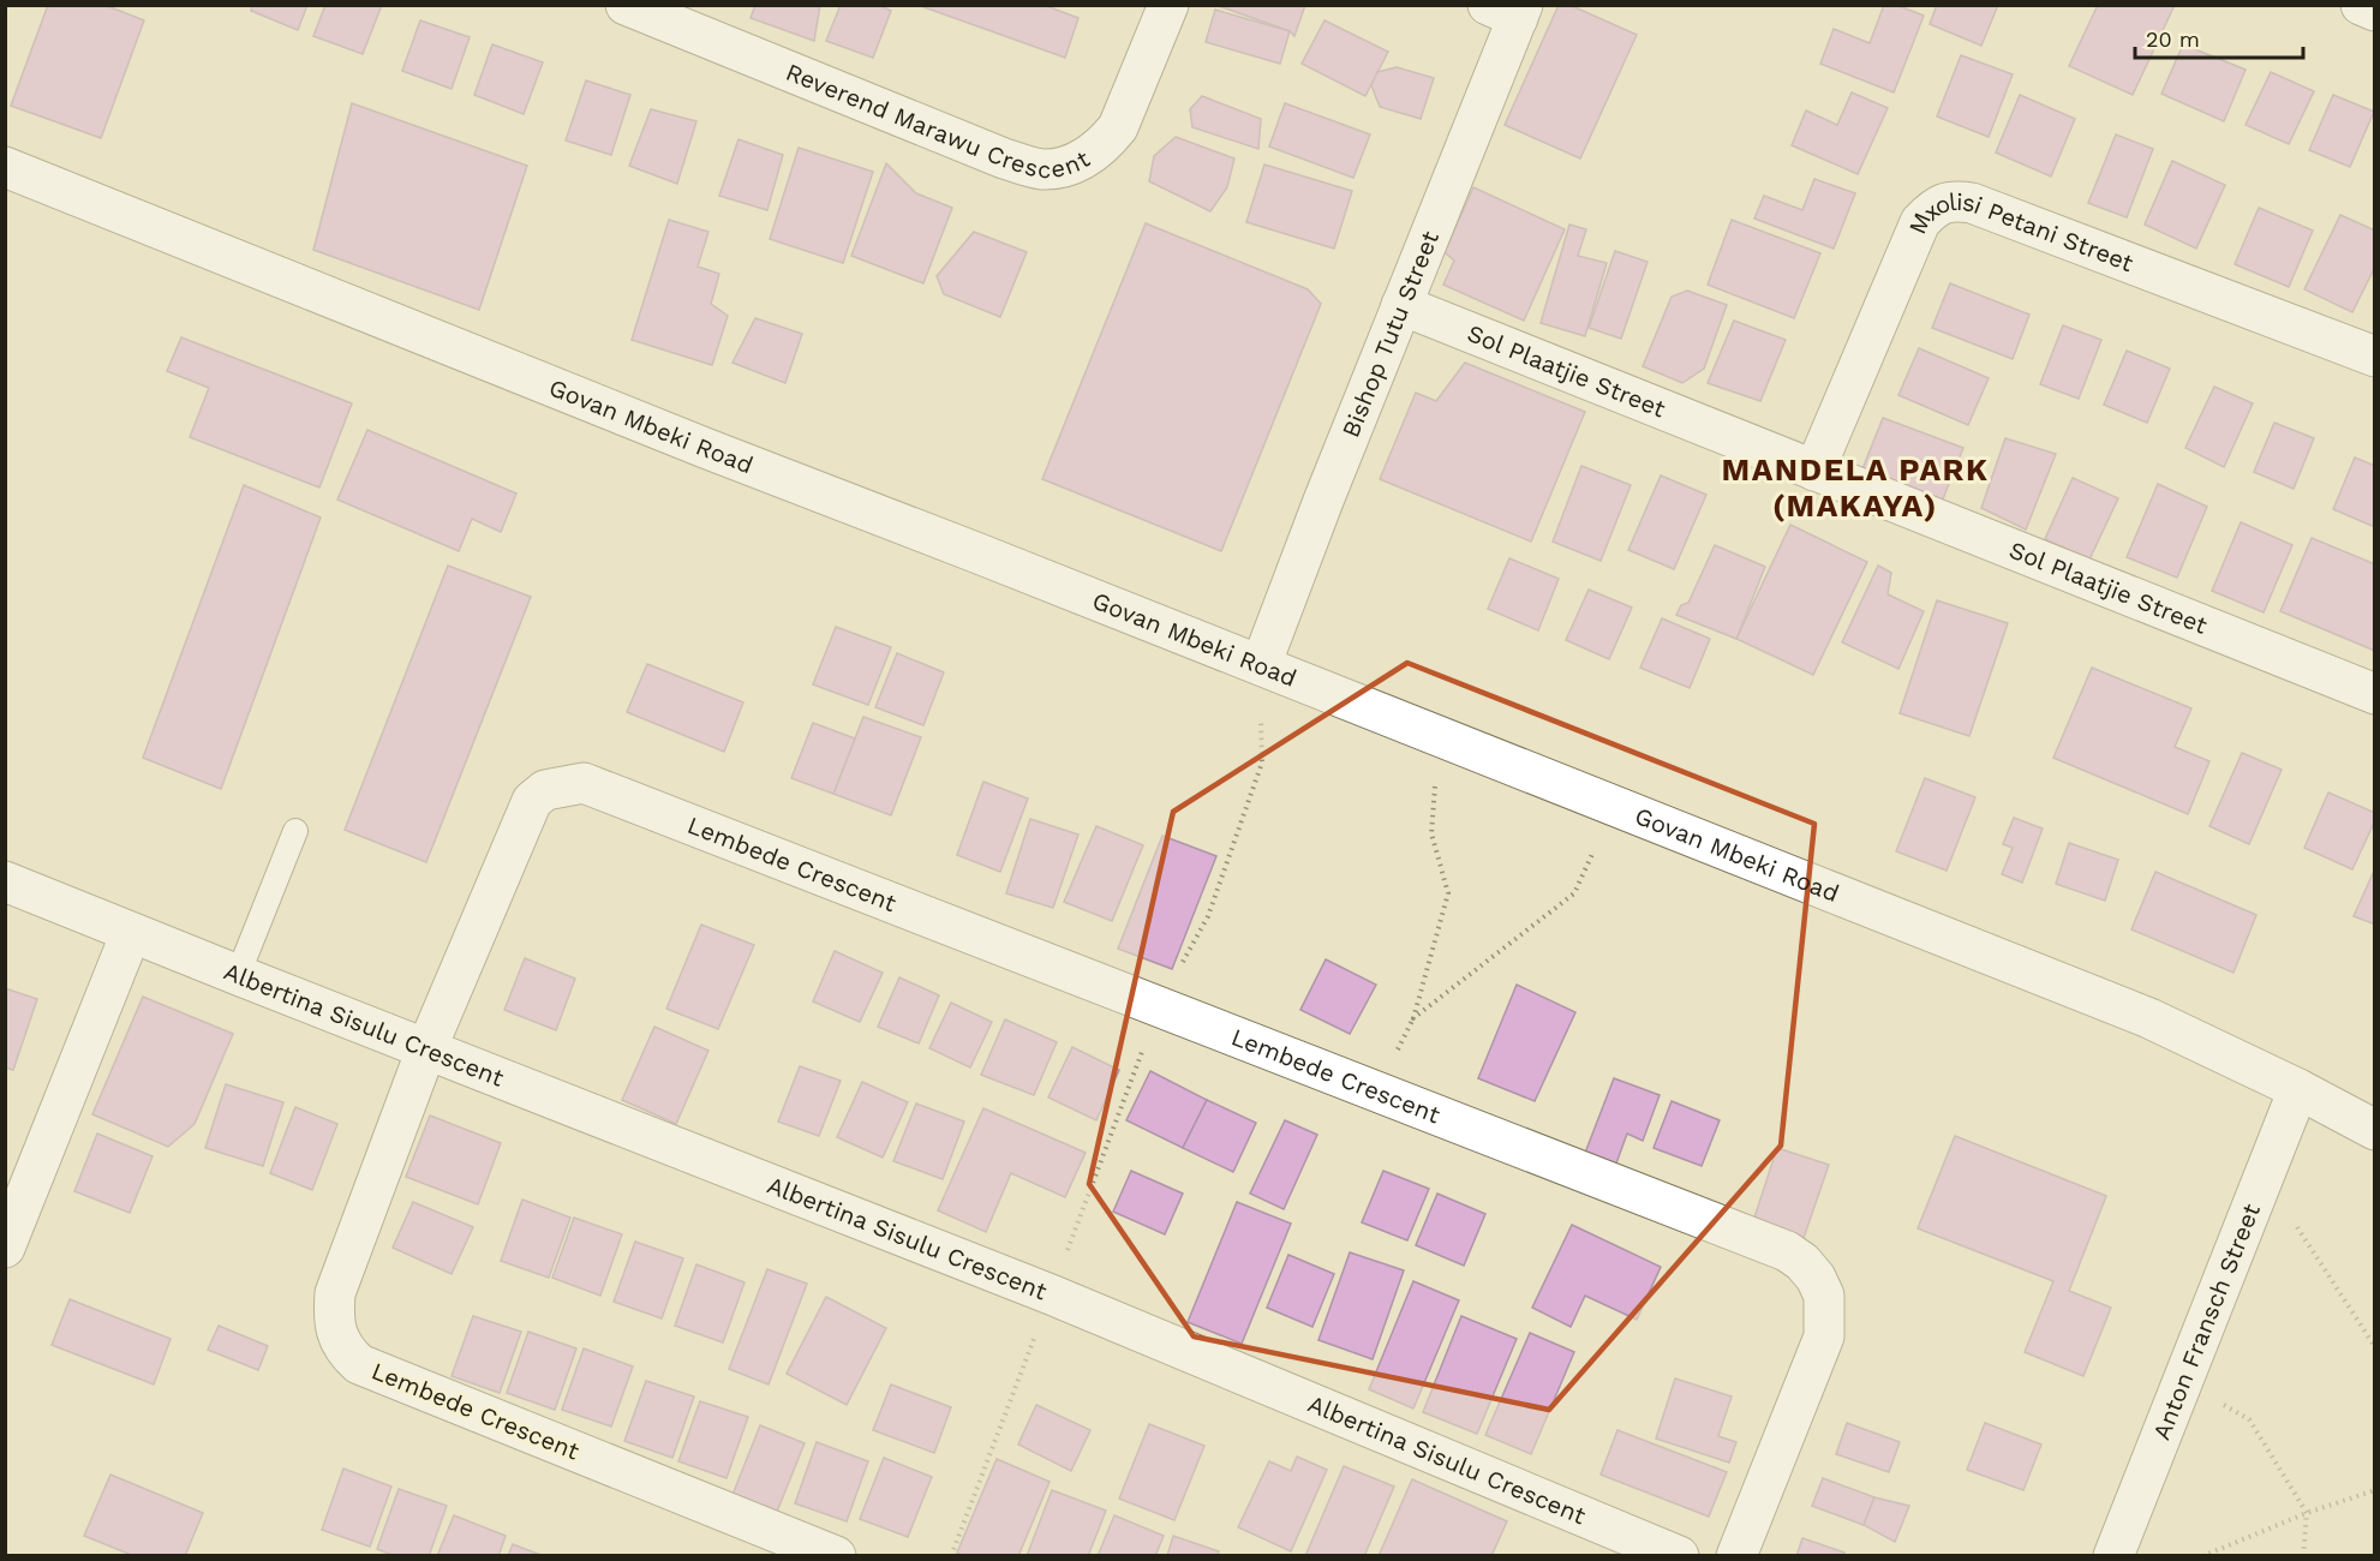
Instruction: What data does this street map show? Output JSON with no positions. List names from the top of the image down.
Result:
{
  "streets": {
    "street": [
      "Reverend Marawu Crescent",
      "Mxolisi Petani Street",
      "Bishop Tutu Street",
      "Sol Plaatjie Street",
      "Govan Mbeki Road",
      "Lembede Crescent",
      "Albertina Sisulu Crescent",
      "Anton Fransch Street"
    ]
  },
  "crossings": [
    ["Mxolisi Petani Street", "Sol Plaatjie Street"],
    ["Bishop Tutu Street", "Sol Plaatjie Street"],
    ["Bishop Tutu Street", "Govan Mbeki Road"],
    ["Govan Mbeki Road", "Anton Fransch Street"],
    ["Lembede Crescent", "Albertina Sisulu Crescent"]
  ],
  "districts": ["MANDELA PARK (MAKAYA)"],
  "scale_bar": "20 m"
}
